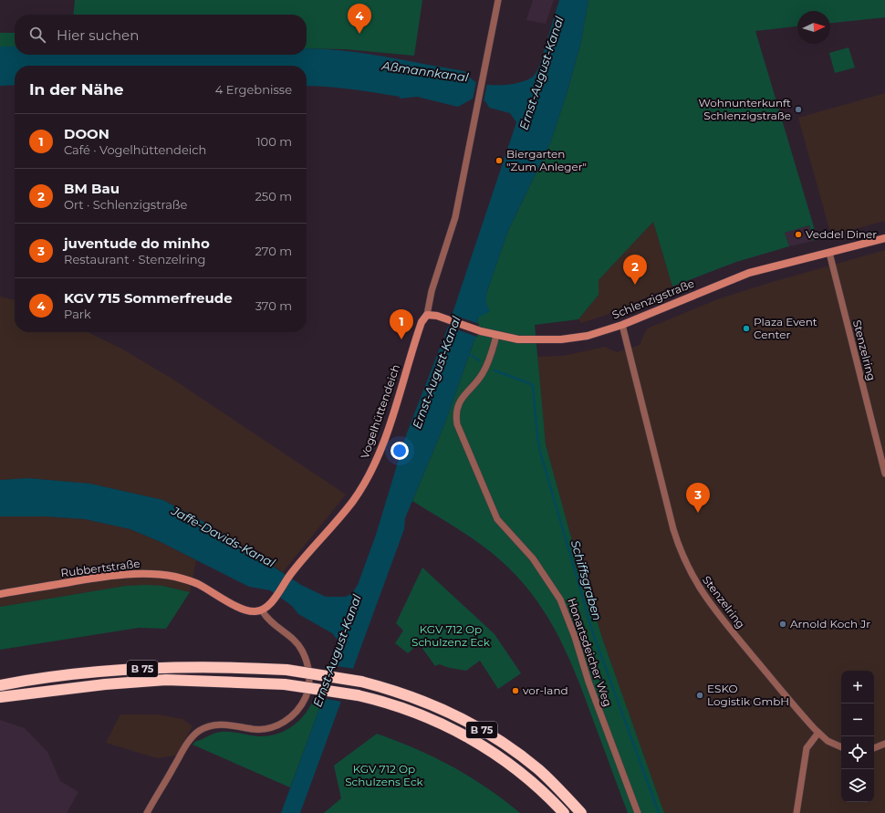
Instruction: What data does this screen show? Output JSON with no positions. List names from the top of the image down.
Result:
{
  "streets": {
    "highway": ["B 75"],
    "street": [
      "Schlenzigstraße",
      "Stenzelring",
      "Vogelhüttendeich",
      "Rubbertstraße",
      "Honartsdeicher Weg"
    ]
  },
  "crossings": [
    ["Schlenzigstraße", "Stenzelring"],
    ["Schlenzigstraße", "Vogelhüttendeich"],
    ["Schlenzigstraße", "Honartsdeicher Weg"],
    ["Vogelhüttendeich", "Rubbertstraße"]
  ],
  "water": [
    "Aßmannkanal",
    "Ernst-August-Kanal",
    "Jaffe-Davids-Kanal",
    "Schiffsgraben"
  ],
  "parks": ["KGV 712 Op Schulzenz Eck", "KGV 712 Op Schulzens Eck"],
  "places": [
    "Wohnunterkunft Schlenzigstraße",
    "Biergarten \"Zum Anleger\"",
    "Veddel Diner",
    "Plaza Event Center",
    "Arnold Koch Jr",
    "vor-land",
    "ESKO Logistik GmbH"
  ],
  "north": "right",
  "page": {
    "pins": [
      "4",
      "2",
      "1",
      "3"
    ],
    "search": "Hier suchen",
    "heading": ["In der Nähe", "4 Ergebnisse"],
    "list": [
      {
        "mark": "1",
        "name": "DOON",
        "note": "Café · Vogelhüttendeich",
        "value": "100 m"
      },
      {
        "mark": "2",
        "name": "BM Bau",
        "note": "Ort · Schlenzigstraße",
        "value": "250 m"
      },
      {
        "mark": "3",
        "name": "juventude do minho",
        "note": "Restaurant · Stenzelring",
        "value": "270 m"
      },
      {
        "mark": "4",
        "name": "KGV 715 Sommerfreude",
        "note": "Park",
        "value": "370 m"
      }
    ],
    "map_buttons": ["+", "−"]
  }
}
